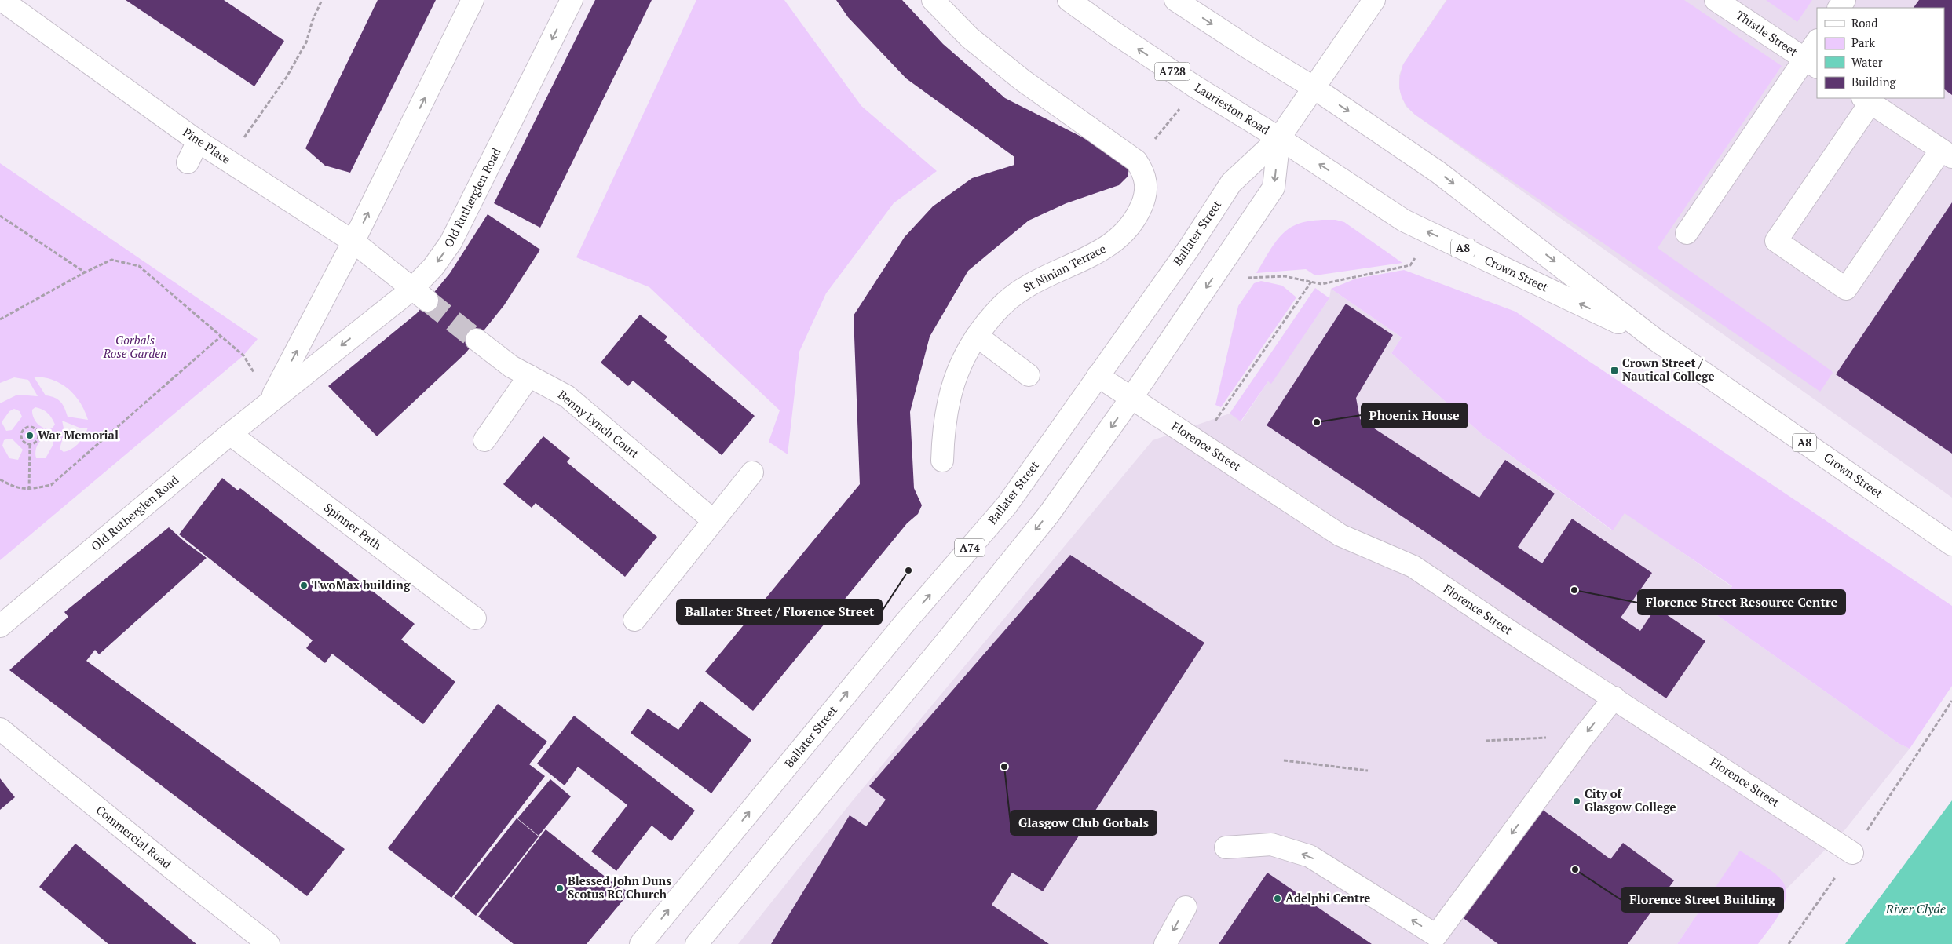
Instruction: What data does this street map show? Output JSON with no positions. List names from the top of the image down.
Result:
{
  "streets": {
    "street": [
      "Thistle Street",
      "A728",
      "Laurieston Road",
      "Pine Place",
      "Old Rutherglen Road",
      "Ballater Street",
      "A8",
      "St Ninian Terrace",
      "Crown Street",
      "Benny Lynch Court",
      "Florence Street",
      "Spinner Path",
      "A74",
      "Commercial Road"
    ]
  },
  "crossings": [
    ["Laurieston Road", "Ballater Street"],
    ["Laurieston Road", "Crown Street"],
    ["Pine Place", "Old Rutherglen Road"],
    ["Old Rutherglen Road", "Spinner Path"],
    ["Ballater Street", "Crown Street"],
    ["Ballater Street", "Florence Street"]
  ],
  "water": ["River Clyde"],
  "parks": ["Gorbals Rose Garden"],
  "places": {
    "transit": ["Crown Street / Nautical College"],
    "other": [
      "Phoenix House",
      "War Memorial",
      "Ballater Street / Florence Street",
      "TwoMax building",
      "Florence Street Resource Centre",
      "Glasgow Club Gorbals",
      "City of Glasgow College",
      "Florence Street Building",
      "Blessed John Duns Scotus RC Church",
      "Adelphi Centre"
    ]
  },
  "legend": [
    "Road",
    "Park",
    "Water",
    "Building"
  ]
}
